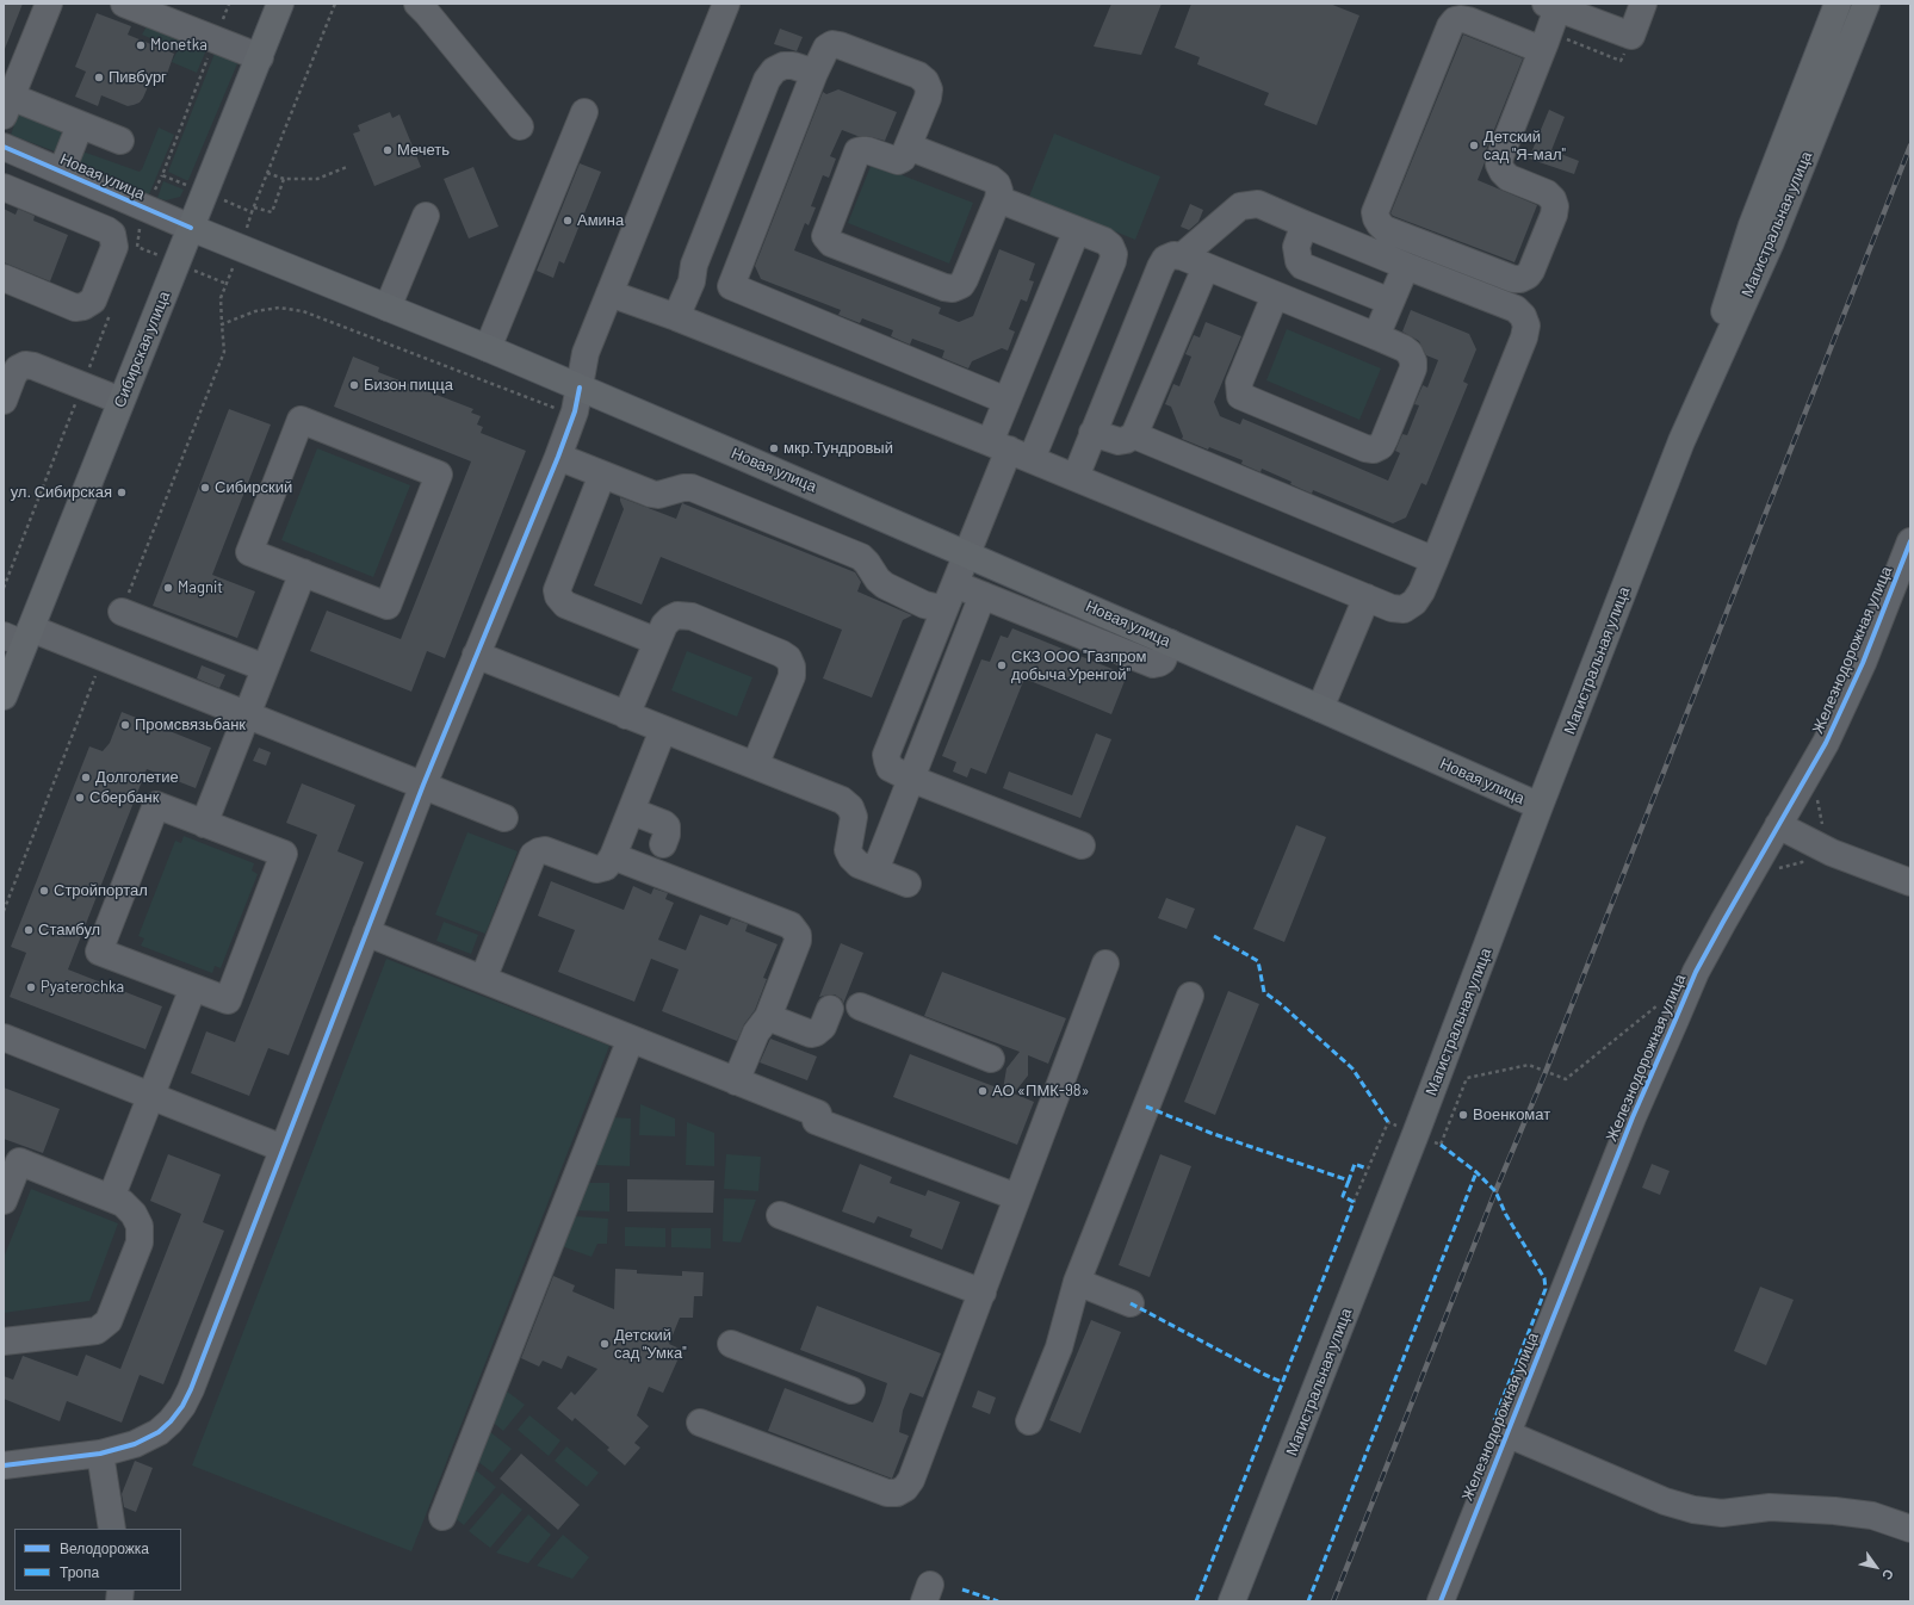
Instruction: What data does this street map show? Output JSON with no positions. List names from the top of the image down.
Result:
{
  "streets": {
    "main road": ["Новая улица", "Магистральная улица", "Сибирская улица"],
    "street": ["Железнодорожная улица"]
  },
  "crossings": [
    ["Новая улица", "Магистральная улица"],
    ["Новая улица", "Сибирская улица"]
  ],
  "places": [
    "Monetka",
    "Пивбург",
    "Детский сад \"Я-мал\"",
    "Мечеть",
    "Амина",
    "Бизон пицца",
    "мкр.Тундровый",
    "Сибирский",
    "ул. Сибирская",
    "Magnit",
    "СКЗ ООО \"Газпром добыча Уренгой\"",
    "Промсвязьбанк",
    "Долголетие",
    "Сбербанк",
    "Стройпортал",
    "Стамбул",
    "Pyaterochka",
    "АО «ПМК-98»",
    "Военкомат",
    "Детский сад \"Умка\""
  ],
  "legend": ["Велодорожка", "Тропа"],
  "north": "bottom right"
}
